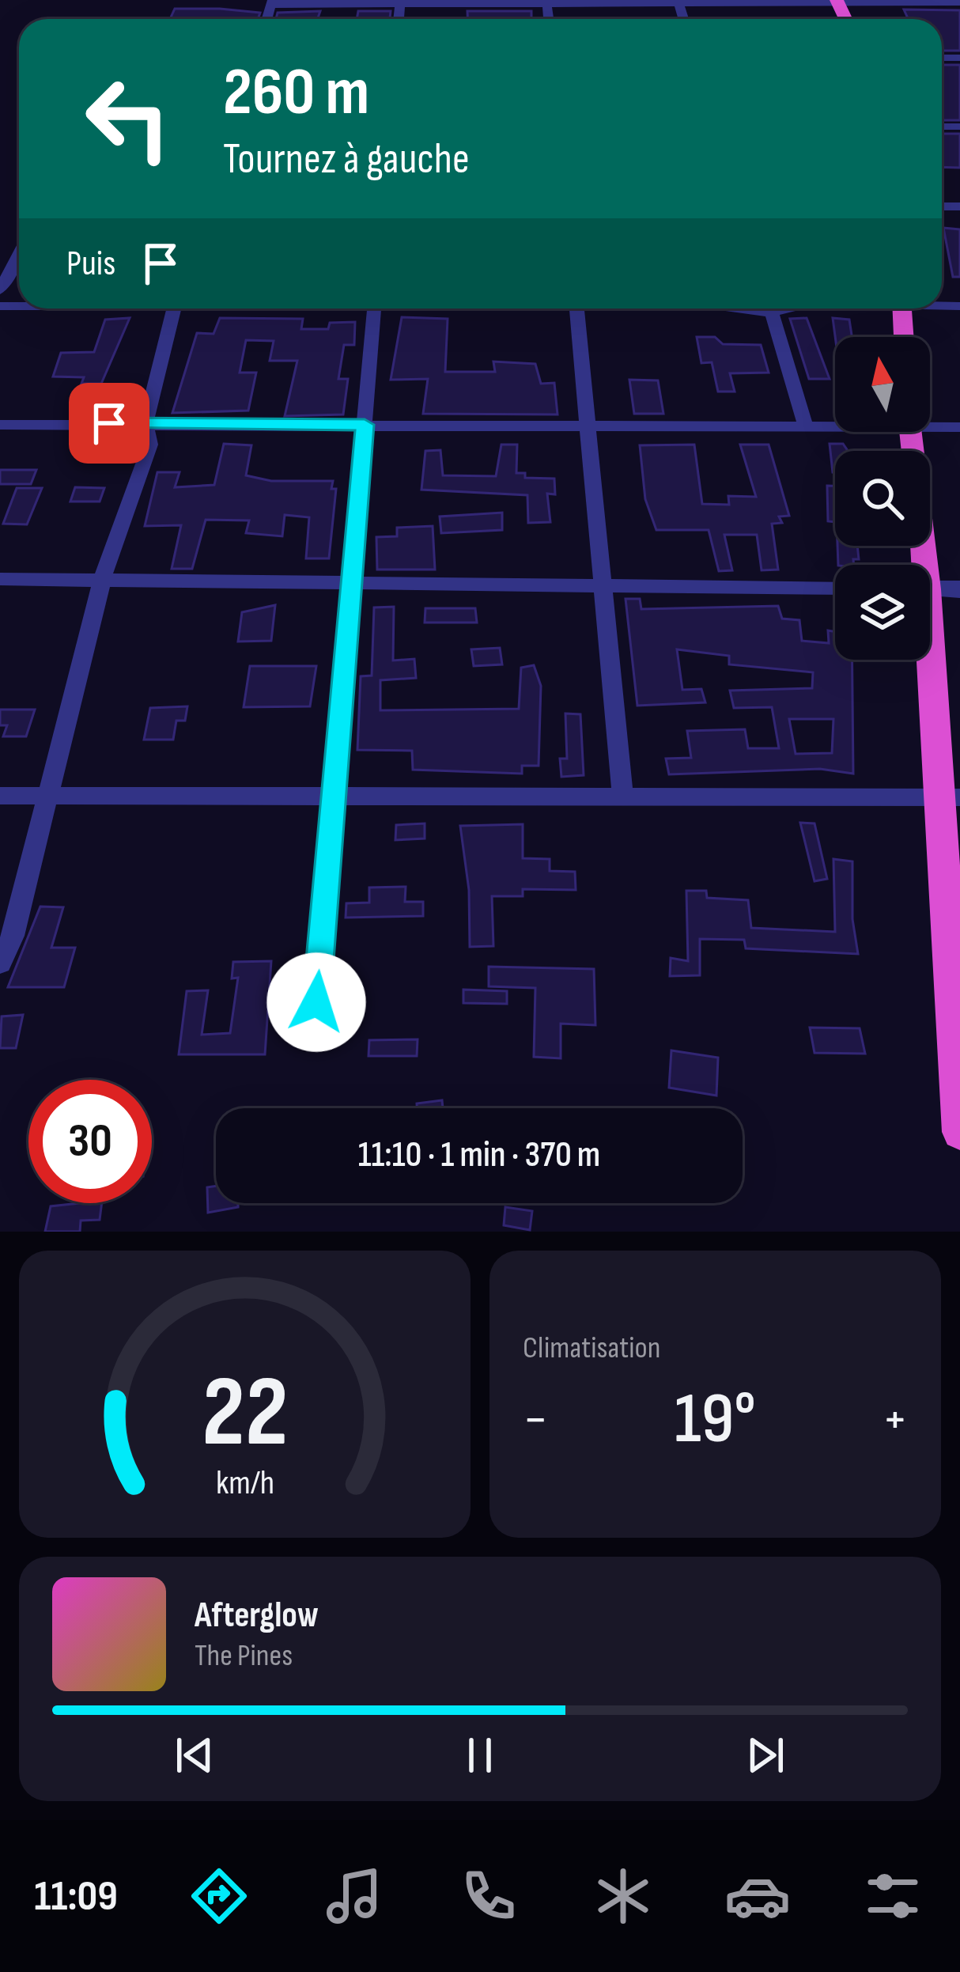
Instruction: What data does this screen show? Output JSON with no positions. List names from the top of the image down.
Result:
{
  "north": "top",
  "page": {
    "turn": ["260 m", "Tournez à gauche"],
    "then": "Puis",
    "limit": "30",
    "trip": "11:10 · 1 min · 370 m",
    "tile": "Climatisation",
    "heat": ["−", "19°", "+"],
    "song": ["Afterglow", "The Pines"],
    "tabs": "11:09",
    "gauge": ["22", "km/h"]
  }
}
